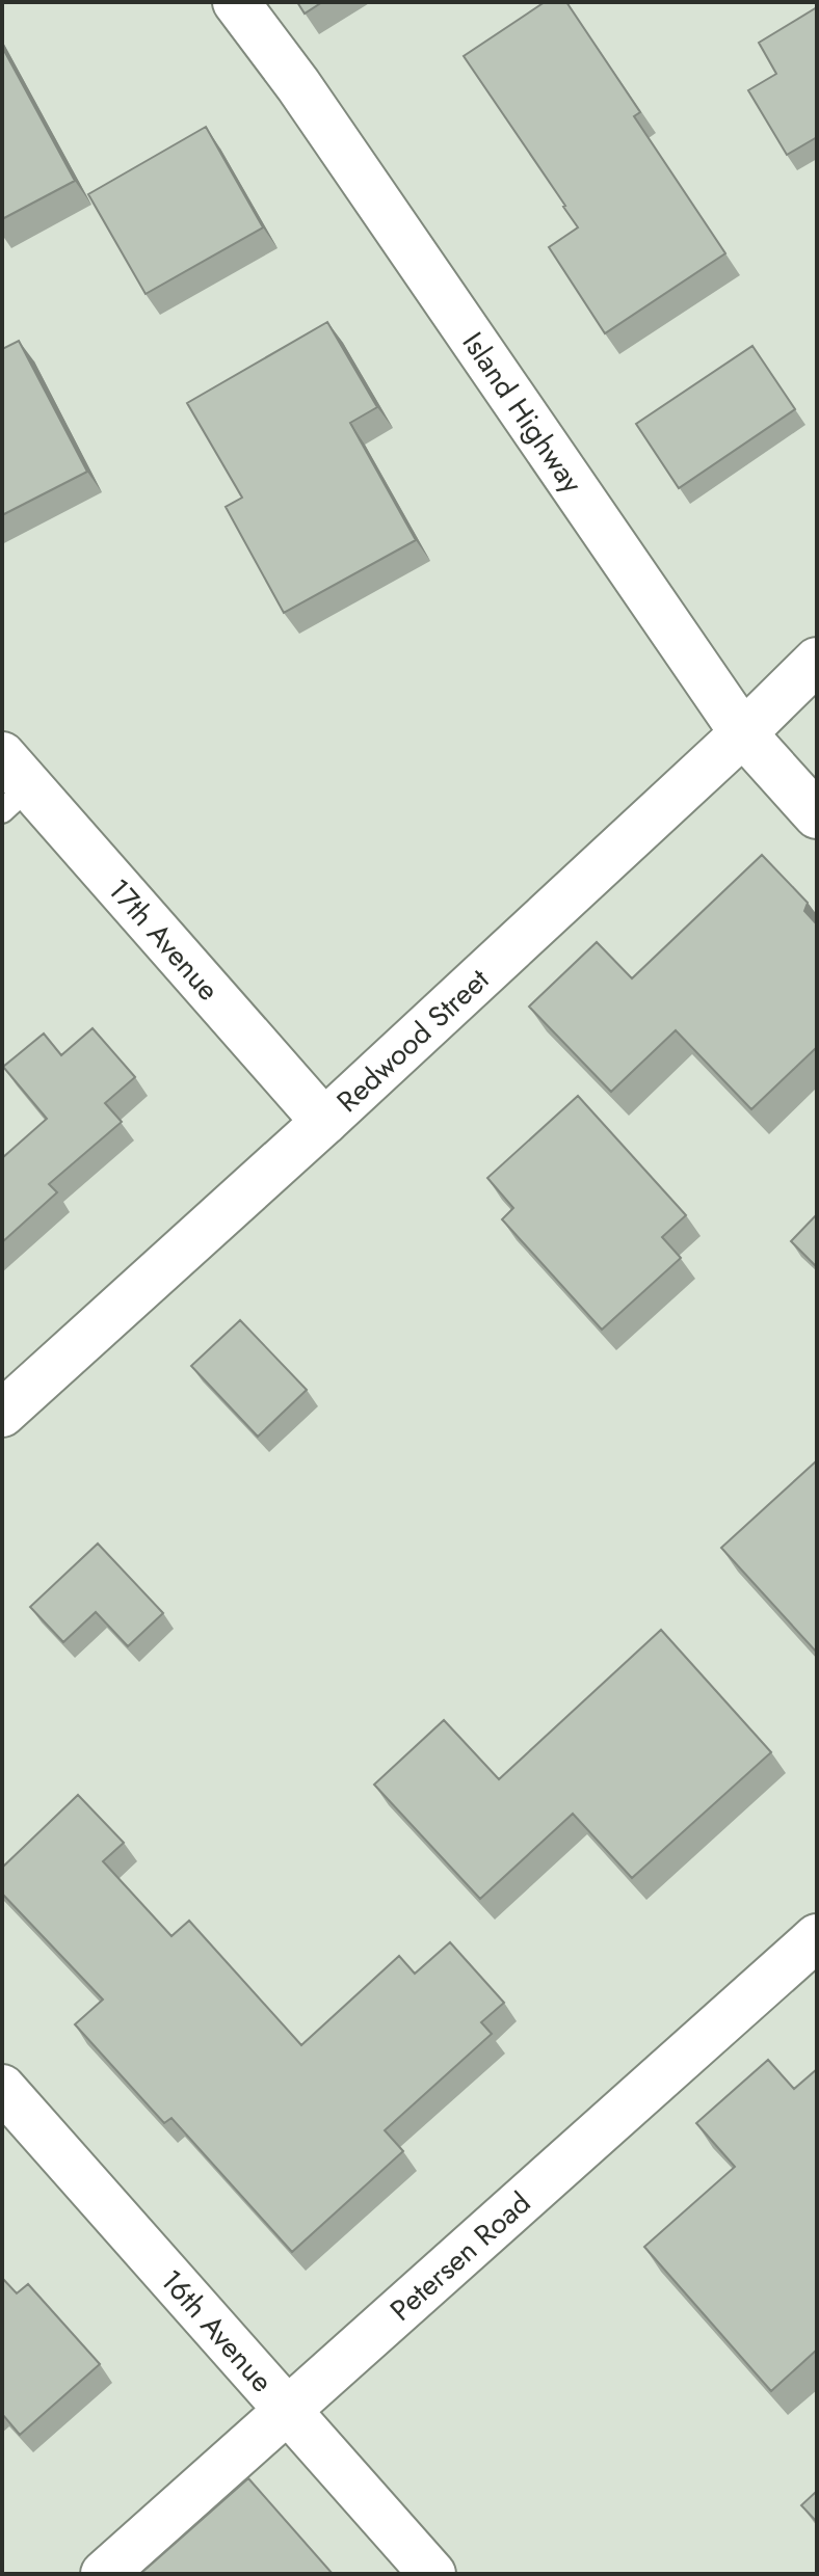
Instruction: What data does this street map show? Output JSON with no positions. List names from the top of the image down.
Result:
{
  "streets": {
    "street": [
      "Island Highway",
      "17th Avenue",
      "Redwood Street",
      "Petersen Road",
      "16th Avenue"
    ]
  },
  "crossings": [
    ["Island Highway", "Redwood Street"],
    ["17th Avenue", "Redwood Street"],
    ["Petersen Road", "16th Avenue"]
  ]
}
